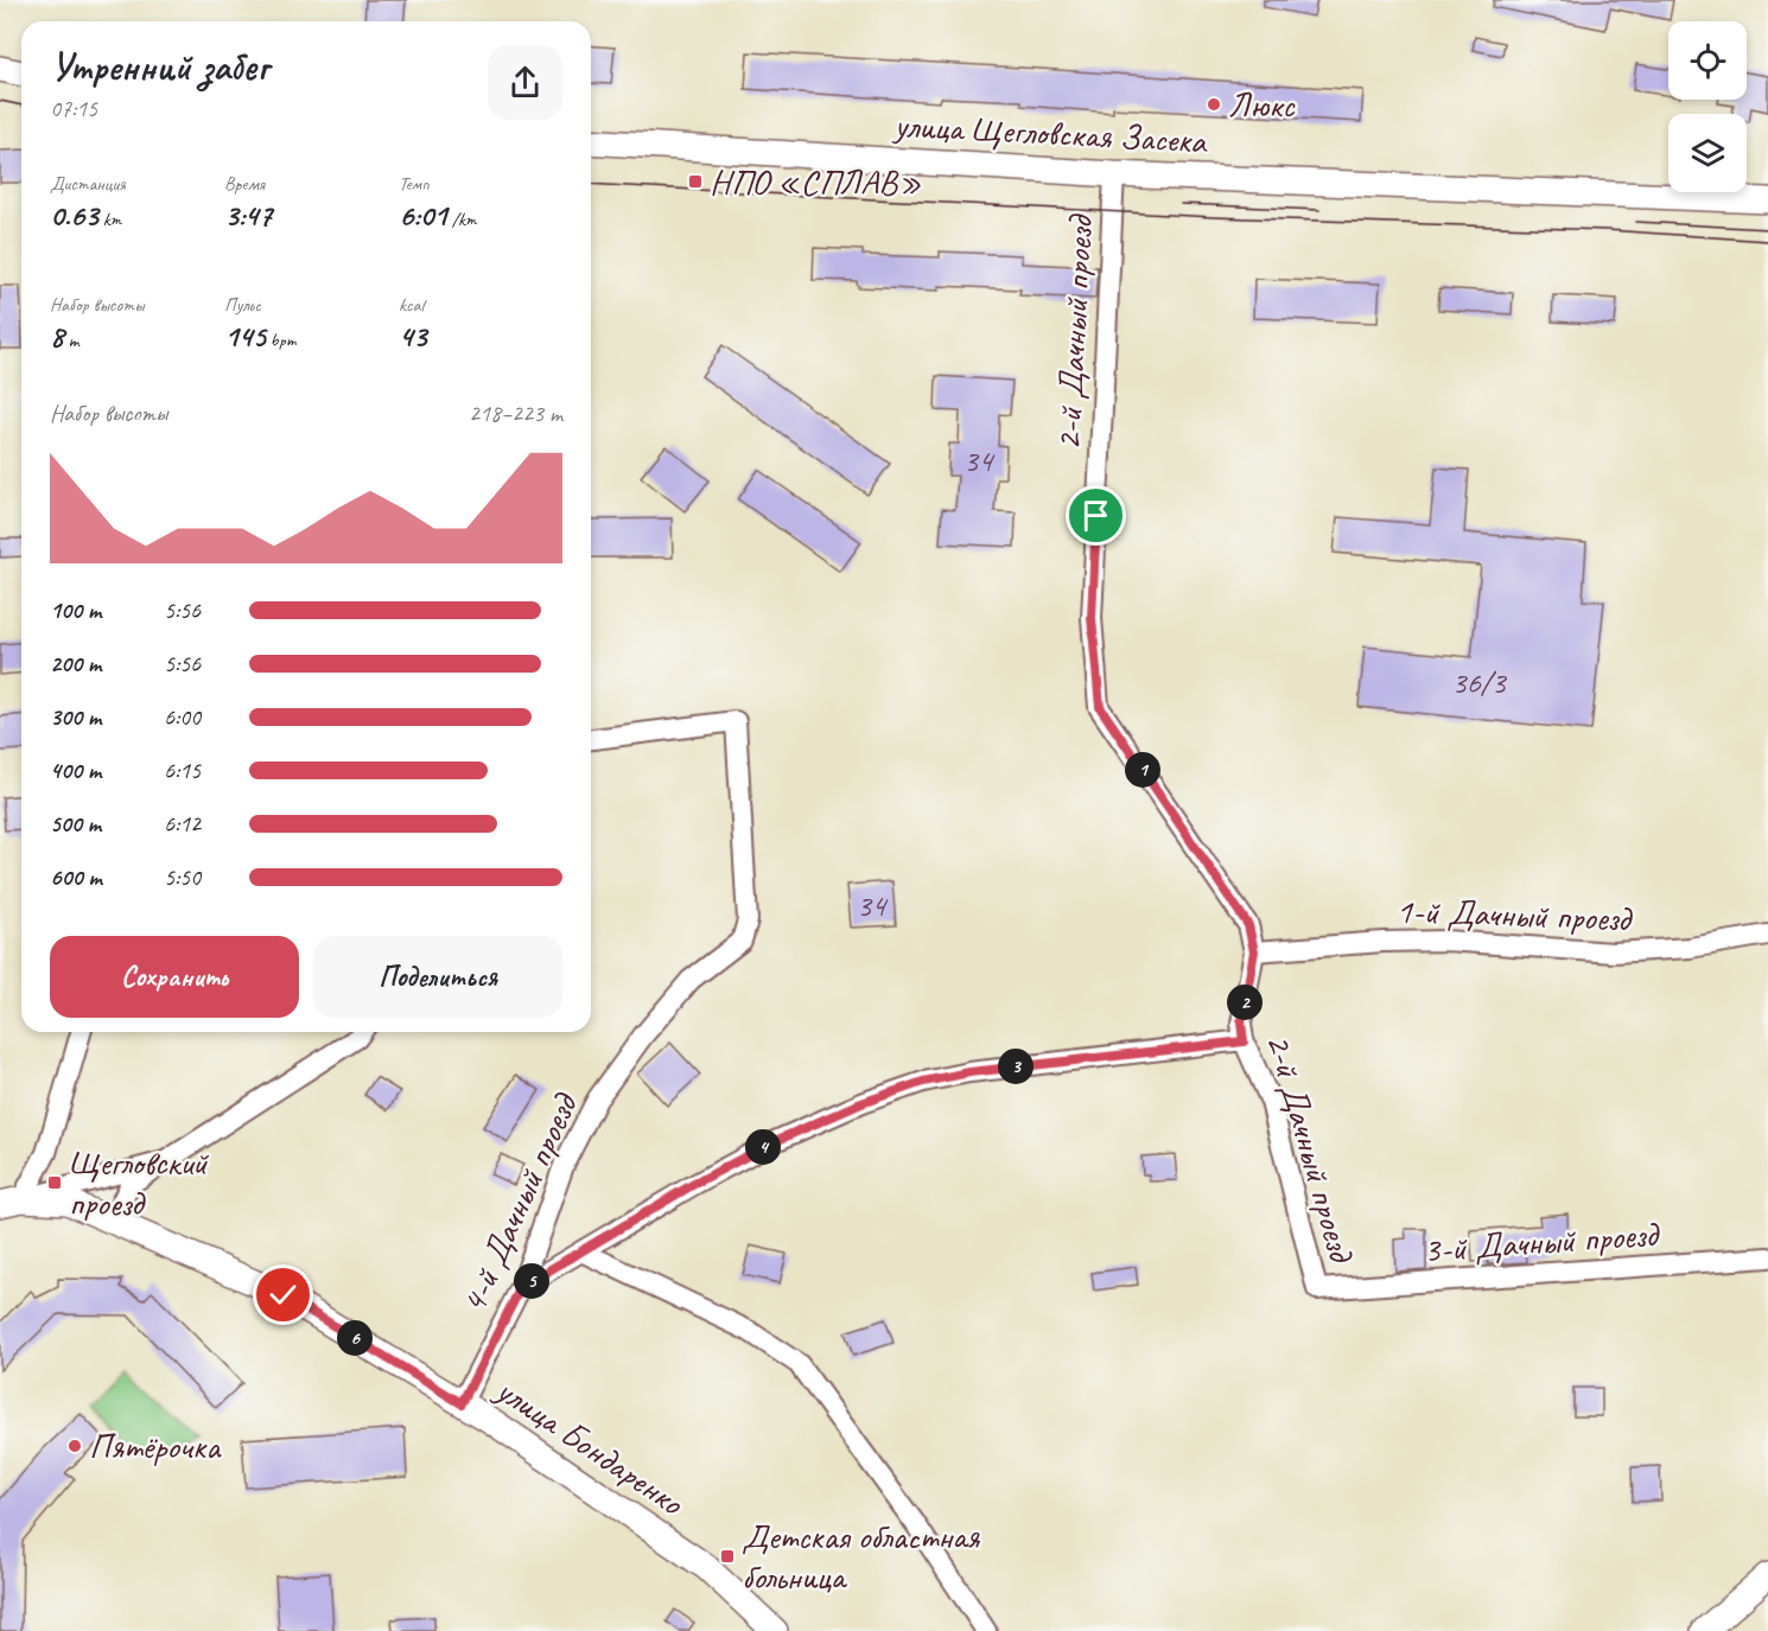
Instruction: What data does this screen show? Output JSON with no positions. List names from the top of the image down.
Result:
{
  "streets": {
    "street": [
      "улица Щегловская Засека",
      "2-й Дачный проезд",
      "1-й Дачный проезд",
      "4-й Дачный проезд",
      "3-й Дачный проезд",
      "улица Бондаренко"
    ]
  },
  "crossings": [
    ["улица Щегловская Засека", "2-й Дачный проезд"],
    ["2-й Дачный проезд", "1-й Дачный проезд"],
    ["2-й Дачный проезд", "3-й Дачный проезд"],
    ["4-й Дачный проезд", "улица Бондаренко"]
  ],
  "places": {
    "other": ["Люкс", "Пятёрочка"],
    "transit": ["НПО «СПЛАВ»", "Щегловский проезд", "Детская областная больница"]
  },
  "house_numbers": ["34", "36/3", "34"],
  "page": {
    "heading": ["Утренний забег", "07:15"],
    "stats": [
      ["Дистанция", "0.63 km"],
      ["Время", "3:47"],
      ["Темп", "6:01 /km"],
      ["Набор высоты", "8 m"],
      ["Пульс", "145 bpm"],
      ["kcal", "43"]
    ],
    "chart": ["Набор высоты", "218–223 m"],
    "list": [
      {
        "name": "100 m",
        "note": "5:56"
      },
      {
        "name": "200 m",
        "note": "5:56"
      },
      {
        "name": "300 m",
        "note": "6:00"
      },
      {
        "name": "400 m",
        "note": "6:15"
      },
      {
        "name": "500 m",
        "note": "6:12"
      },
      {
        "name": "600 m",
        "note": "5:50"
      }
    ],
    "pins": [
      "1",
      "2",
      "3",
      "4",
      "5",
      "6"
    ],
    "buttons": ["Сохранить", "Поделиться"]
  }
}
